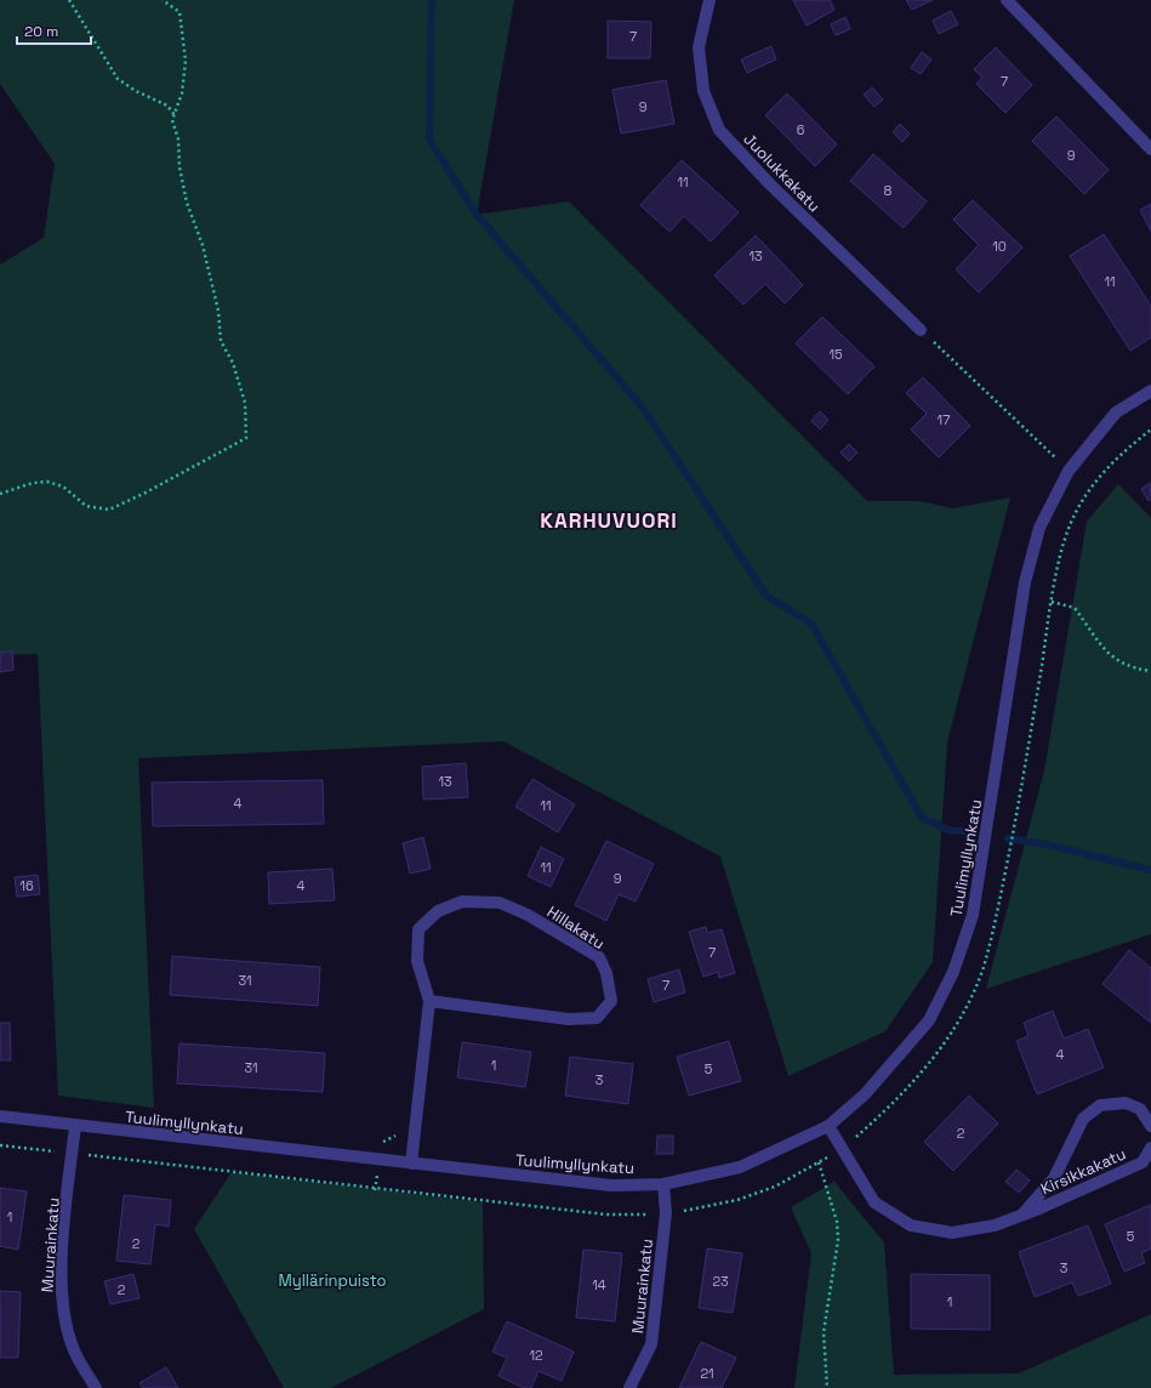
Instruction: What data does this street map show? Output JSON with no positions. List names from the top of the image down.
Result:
{
  "streets": {
    "street": [
      "Juolukkakatu",
      "Tuulimyllynkatu",
      "Hillakatu",
      "Kirsikkakatu",
      "Muurainkatu"
    ]
  },
  "crossings": [
    ["Tuulimyllynkatu", "Hillakatu"],
    ["Tuulimyllynkatu", "Kirsikkakatu"],
    ["Tuulimyllynkatu", "Muurainkatu"]
  ],
  "districts": ["KARHUVUORI"],
  "parks": ["Myllärinpuisto"],
  "house_numbers": [
    "7",
    "7",
    "9",
    "6",
    "9",
    "11",
    "8",
    "10",
    "13",
    "11",
    "15",
    "17",
    "13",
    "4",
    "11",
    "11",
    "9",
    "16",
    "4",
    "7",
    "31",
    "7",
    "4",
    "1",
    "31",
    "5",
    "3",
    "2",
    "1",
    "5",
    "2",
    "3",
    "23",
    "14",
    "2",
    "1",
    "12",
    "21"
  ],
  "scale_bar": "20 m"
}
